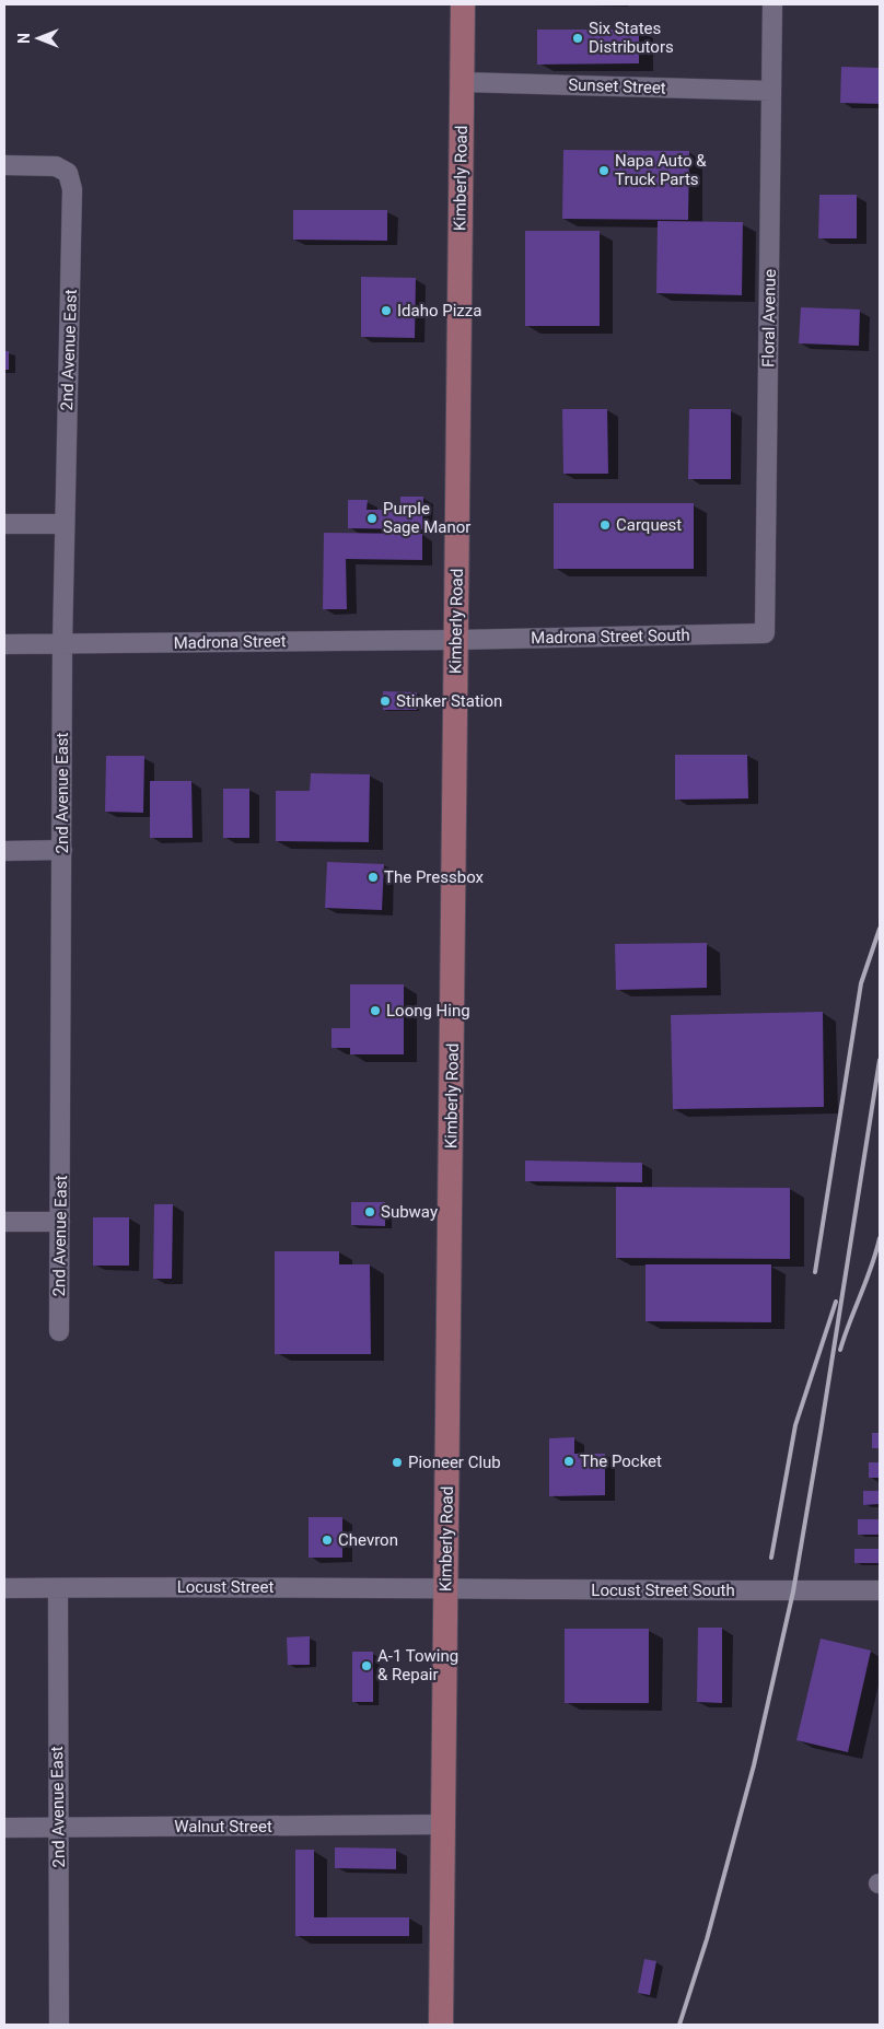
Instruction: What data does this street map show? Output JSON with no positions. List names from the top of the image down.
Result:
{
  "streets": {
    "main road": ["Kimberly Road"],
    "street": [
      "Sunset Street",
      "Floral Avenue",
      "2nd Avenue East",
      "Madrona Street South",
      "Madrona Street",
      "Locust Street",
      "Locust Street South",
      "Walnut Street"
    ]
  },
  "crossings": [
    ["Sunset Street", "Kimberly Road"],
    ["Sunset Street", "Floral Avenue"],
    ["Kimberly Road", "Madrona Street South"],
    ["Kimberly Road", "Madrona Street"],
    ["Kimberly Road", "Locust Street"],
    ["Kimberly Road", "Locust Street South"],
    ["Kimberly Road", "Walnut Street"],
    ["Floral Avenue", "Madrona Street South"],
    ["2nd Avenue East", "Madrona Street"],
    ["2nd Avenue East", "Locust Street"],
    ["2nd Avenue East", "Walnut Street"],
    ["Madrona Street South", "Madrona Street"],
    ["Locust Street", "Locust Street South"]
  ],
  "places": [
    "Six States Distributors",
    "Napa Auto & Truck Parts",
    "Idaho Pizza",
    "Purple Sage Manor",
    "Carquest",
    "Stinker Station",
    "The Pressbox",
    "Loong Hing",
    "Subway",
    "The Pocket",
    "Pioneer Club",
    "Chevron",
    "A-1 Towing & Repair"
  ],
  "north": "left"
}
